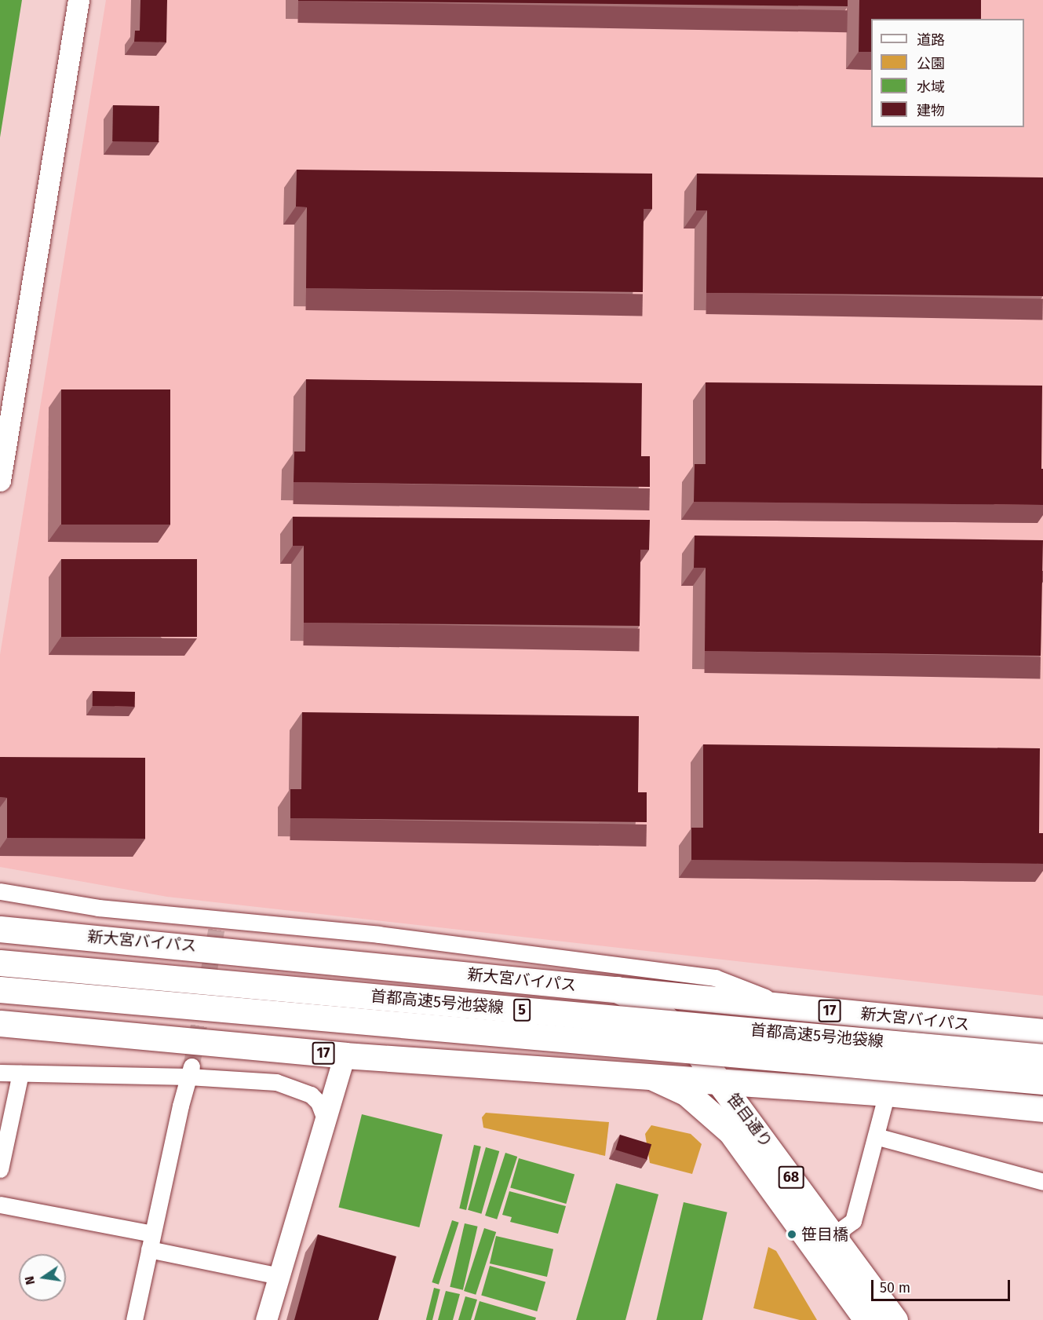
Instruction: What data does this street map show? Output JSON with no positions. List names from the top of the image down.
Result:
{
  "streets": {
    "main road": [
      "新大宮バイパス",
      "首都高速5号池袋線",
      "5",
      "17",
      "笹目通り",
      "68"
    ]
  },
  "crossings": [
    ["新大宮バイパス", "笹目通り"],
    ["17", "笹目通り"]
  ],
  "places": ["笹目橋"],
  "legend": [
    "道路",
    "公園",
    "水域",
    "建物"
  ],
  "scale_bar": "50 m",
  "north": "left"
}
